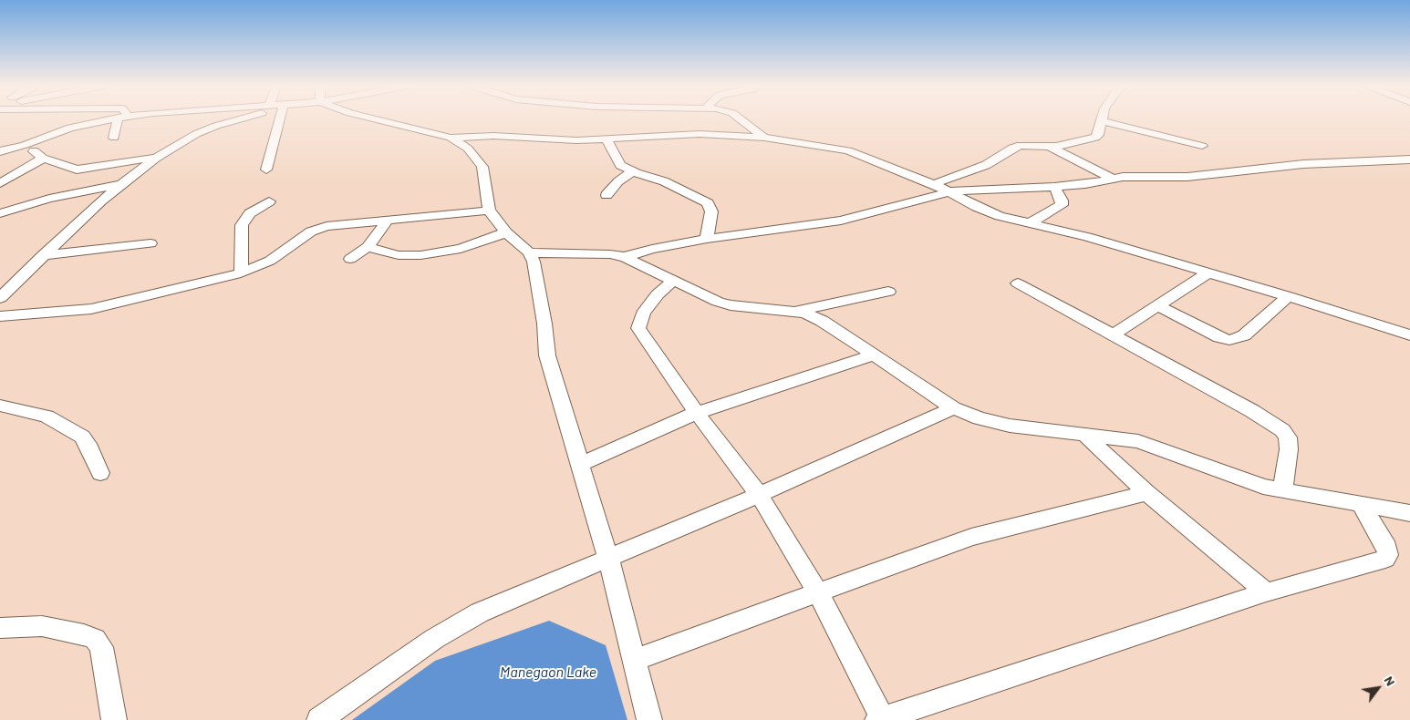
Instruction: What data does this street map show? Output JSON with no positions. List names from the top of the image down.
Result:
{
  "water": ["Manegaon Lake"],
  "north": "top right"
}
